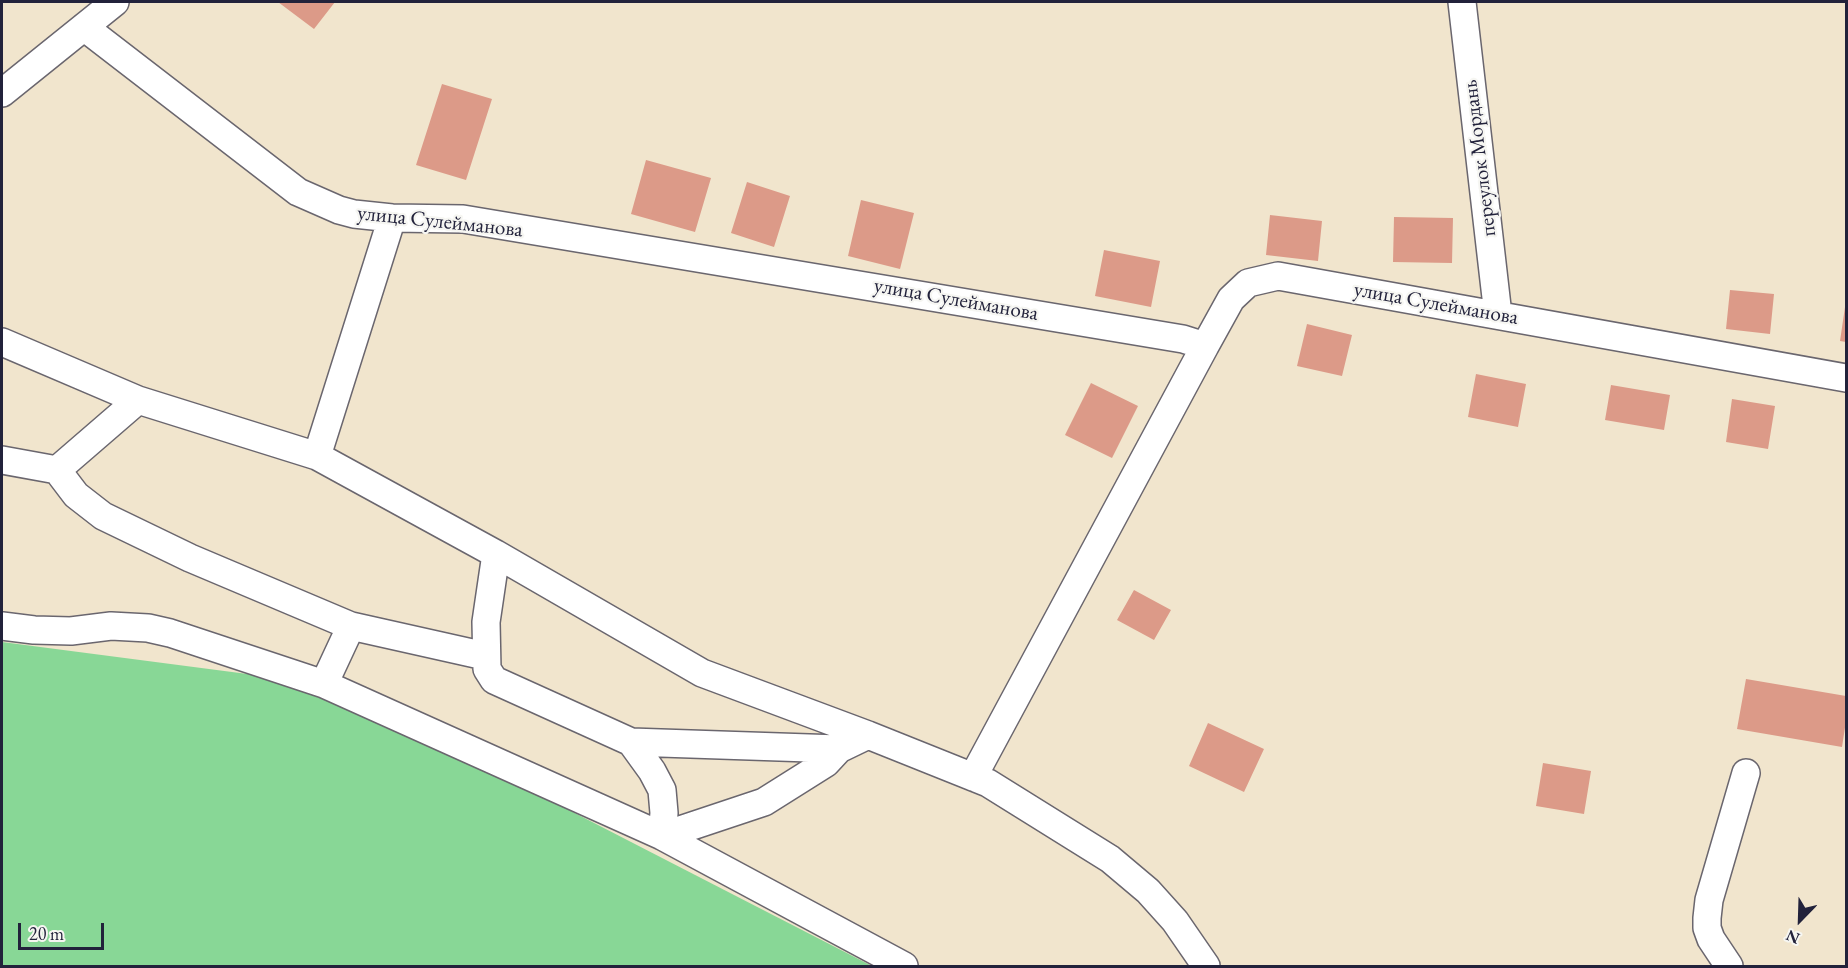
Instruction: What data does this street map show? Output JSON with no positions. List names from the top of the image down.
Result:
{
  "streets": {
    "street": ["переулок Мордань", "улица Сулейманова"]
  },
  "crossings": [
    ["переулок Мордань", "улица Сулейманова"]
  ],
  "scale_bar": "20 m",
  "north": "bottom left"
}
